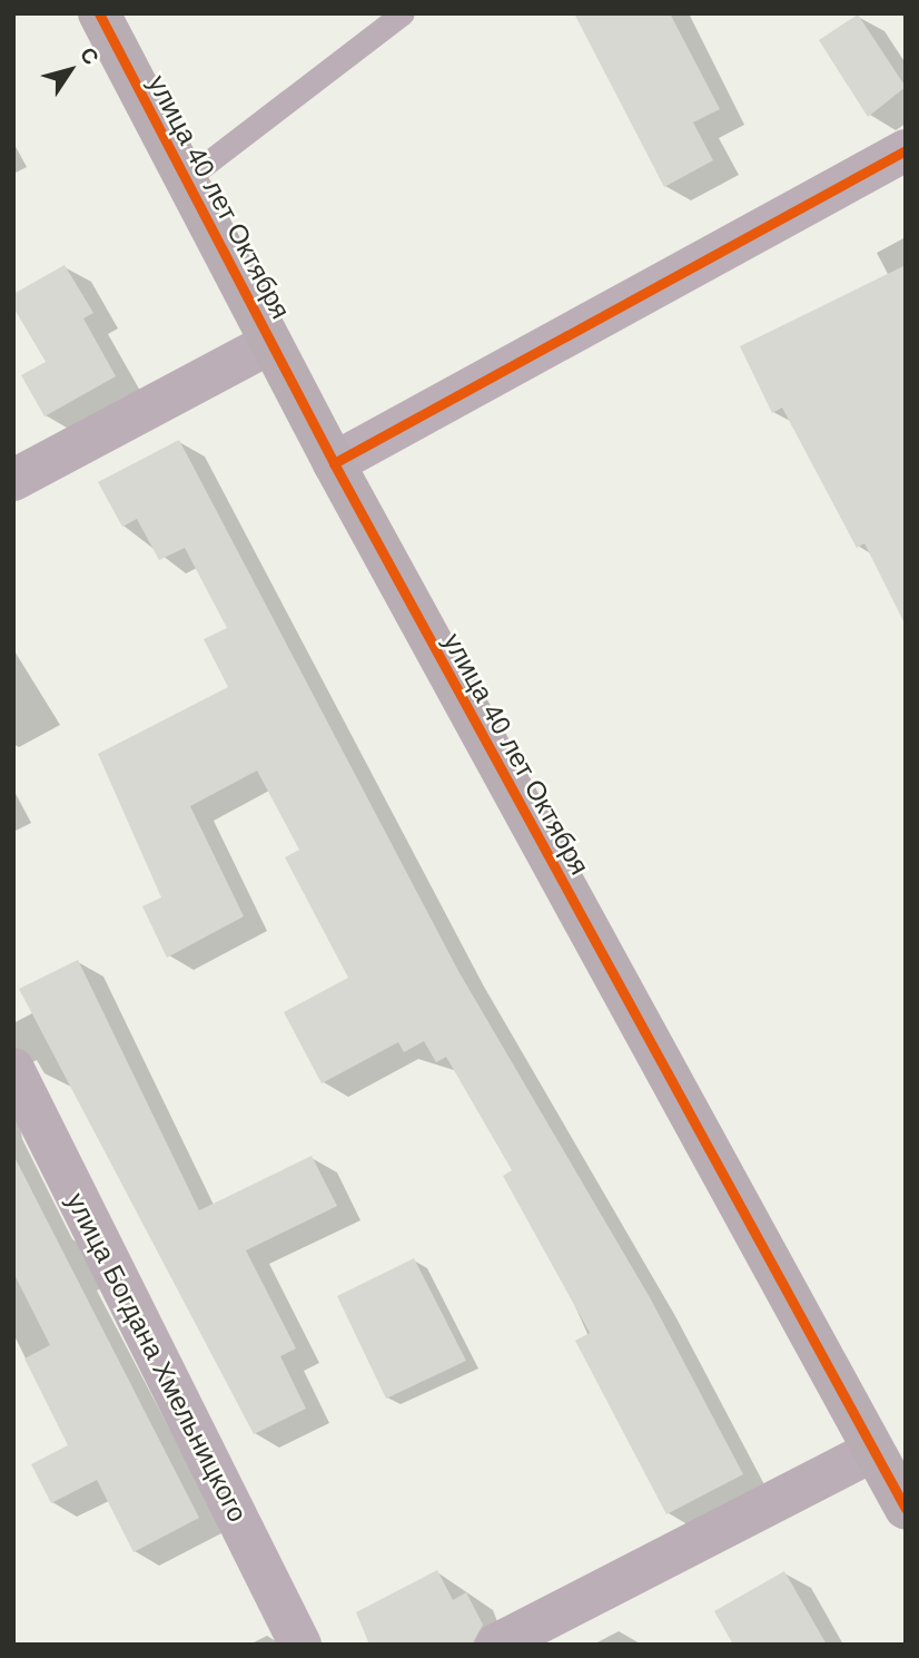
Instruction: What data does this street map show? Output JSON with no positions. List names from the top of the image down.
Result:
{
  "streets": {
    "street": ["улица 40 лет Октября", "улица Богдана Хмельницкого"]
  },
  "north": "top right"
}
